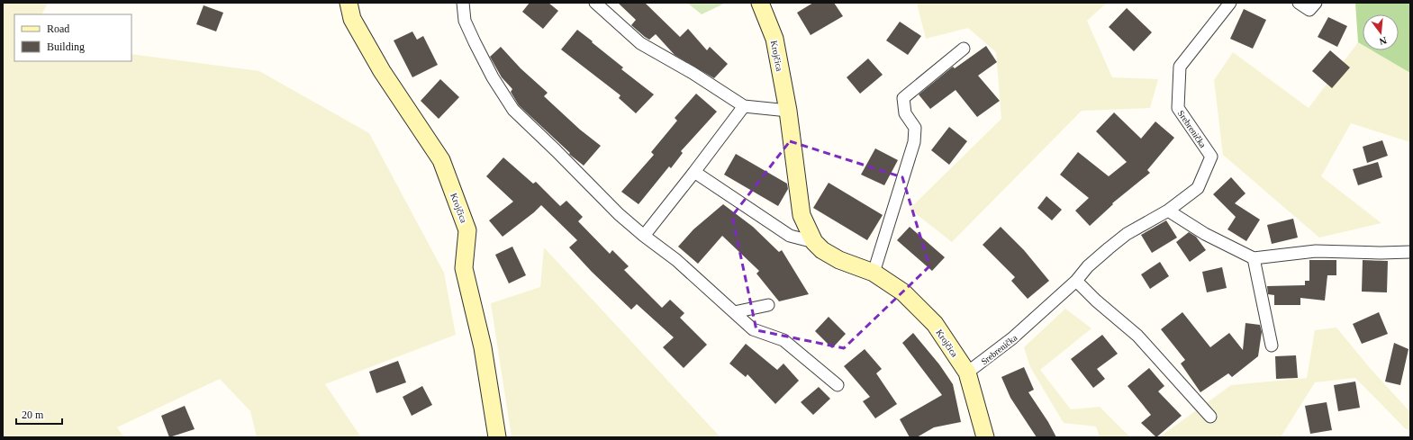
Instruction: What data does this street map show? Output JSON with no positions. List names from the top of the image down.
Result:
{
  "streets": {
    "main road": ["Krojčica"],
    "street": ["Srebrenička"]
  },
  "crossings": [
    ["Krojčica", "Srebrenička"]
  ],
  "legend": ["Road", "Building"],
  "scale_bar": "20 m",
  "north": "bottom"
}
